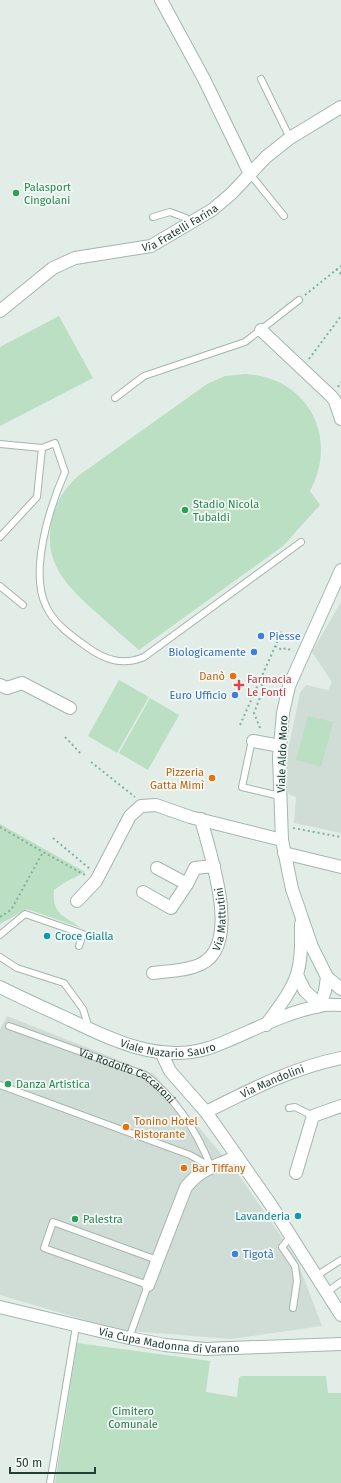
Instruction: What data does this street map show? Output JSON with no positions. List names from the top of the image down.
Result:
{
  "streets": {
    "street": [
      "Via Fratelli Farina",
      "Viale Aldo Moro",
      "Via Mattutini",
      "Viale Nazario Sauro",
      "Via Rodolfo Ceccaroni",
      "Via Mandolini",
      "Via Cupa Madonna di Varano"
    ]
  },
  "crossings": [
    ["Viale Aldo Moro", "Viale Nazario Sauro"],
    ["Viale Nazario Sauro", "Via Rodolfo Ceccaroni"],
    ["Via Rodolfo Ceccaroni", "Via Mandolini"]
  ],
  "parks": ["Cimitero Comunale"],
  "places": {
    "other": [
      "Palasport Cingolani",
      "Stadio Nicola Tubaldi",
      "Piesse",
      "Biologicamente",
      "Danò",
      "Euro Ufficio",
      "Pizzeria Gatta Mimì",
      "Croce Gialla",
      "Danza Artistica",
      "Tonino Hotel Ristorante",
      "Bar Tiffany",
      "Lavanderia",
      "Palestra",
      "Tigotà"
    ],
    "health": ["Farmacia Le Fonti"]
  },
  "scale_bar": "50 m"
}
